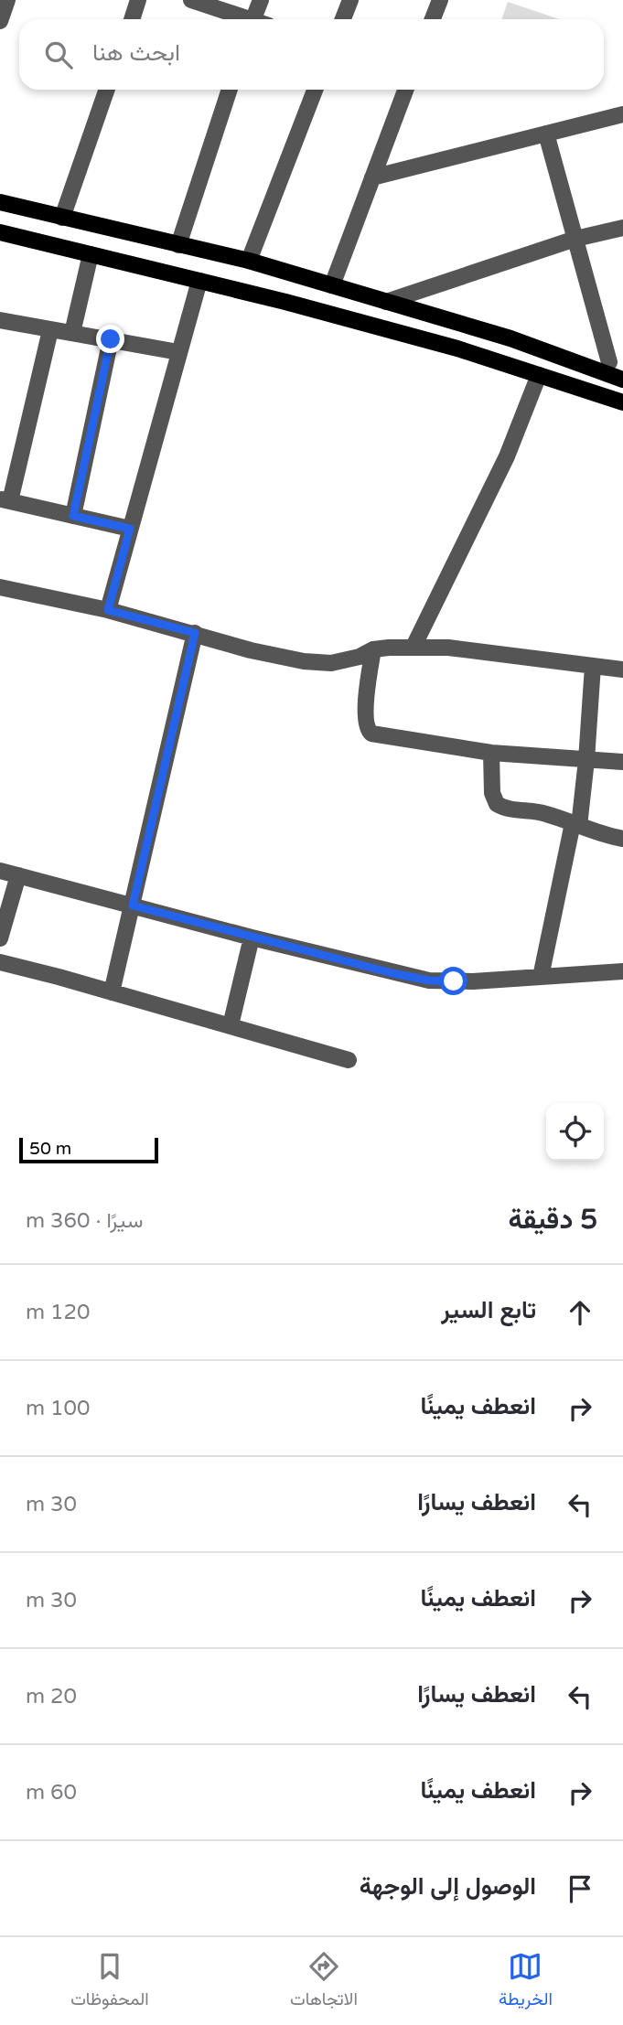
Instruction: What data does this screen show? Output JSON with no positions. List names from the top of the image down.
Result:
{
  "scale_bar": "50 m",
  "page": {
    "search": "ابحث هنا",
    "scale": "50 m",
    "heading": ["5 دقيقة", "سيرًا · 360 m"],
    "list": [
      ["تابع السير", "120 m"],
      ["انعطف يمينًا", "100 m"],
      ["انعطف يسارًا", "30 m"],
      ["انعطف يمينًا", "30 m"],
      ["انعطف يسارًا", "20 m"],
      ["انعطف يمينًا", "60 m"],
      "الوصول إلى الوجهة"
    ],
    "nav": ["الخريطة", "الاتجاهات", "المحفوظات"]
  }
}
